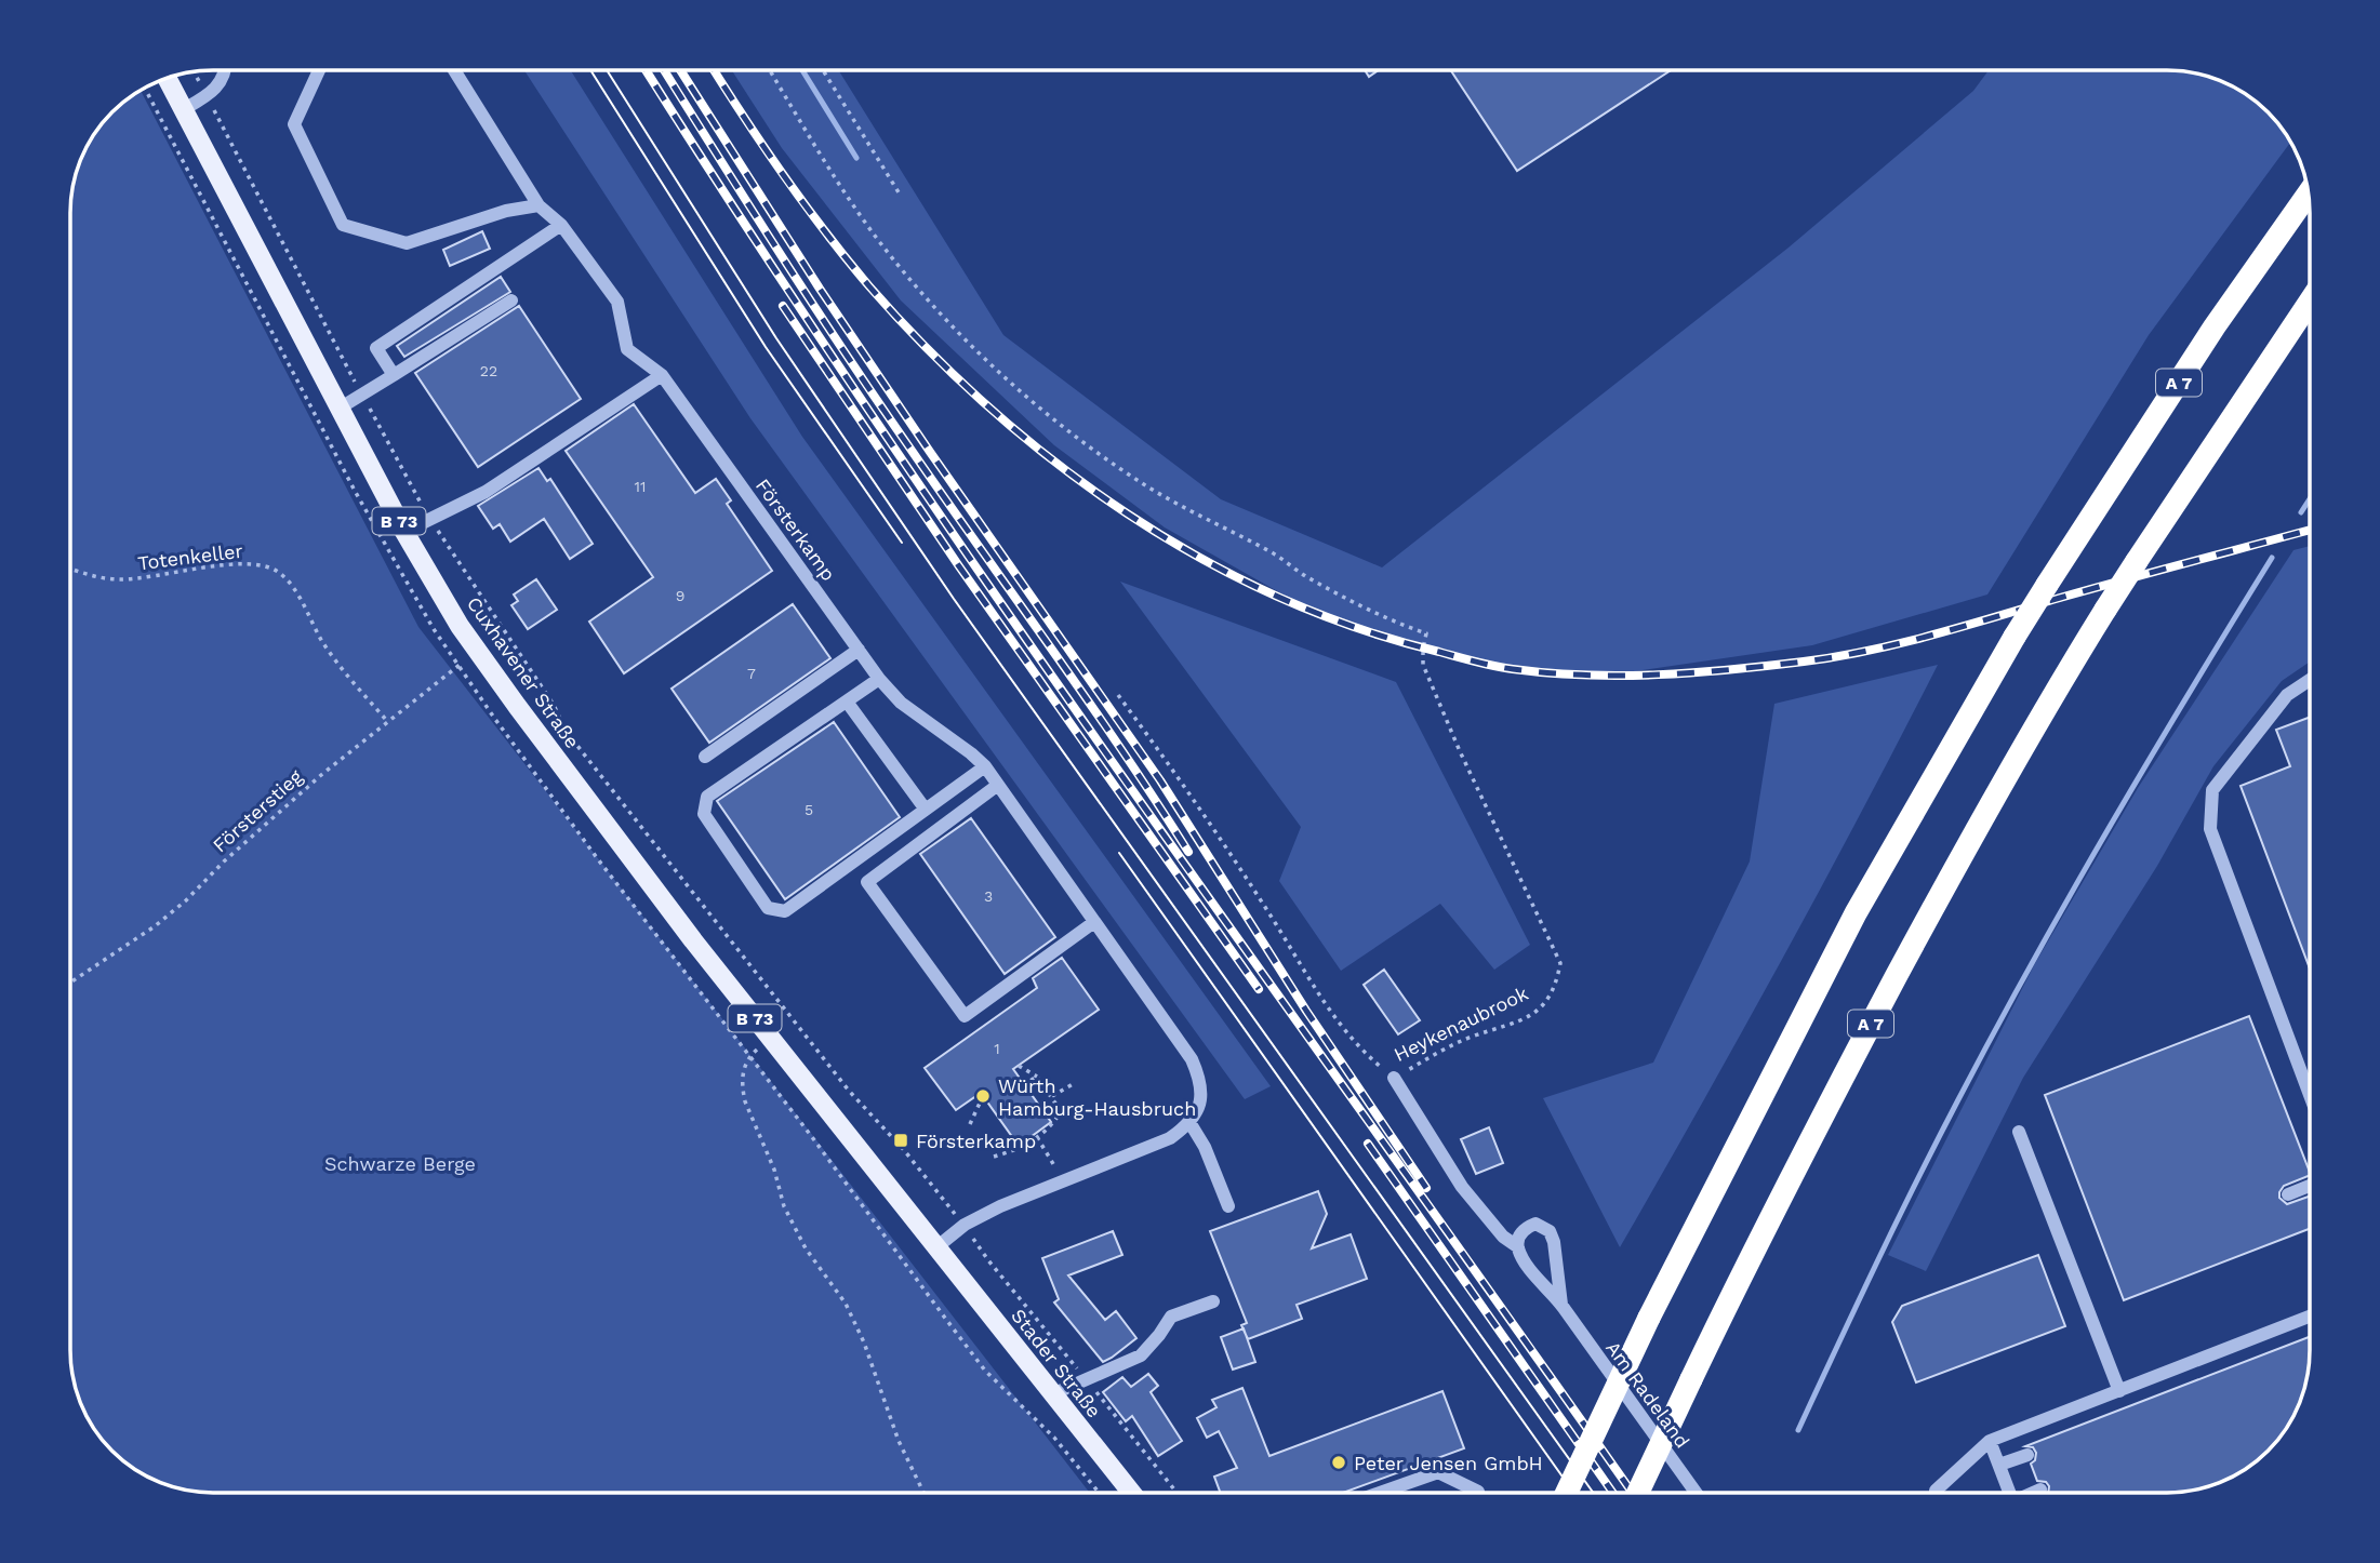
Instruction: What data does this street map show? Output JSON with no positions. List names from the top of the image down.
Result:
{
  "streets": {
    "highway": ["A 7"],
    "main road": ["B 73", "Cuxhavener Straße", "Stader Straße"],
    "street": ["Försterkamp", "Heykenaubrook", "Am Radeland"],
    "path": ["Totenkeller", "Försterstieg"]
  },
  "crossings": [
    ["Totenkeller", "Försterstieg"],
    ["Cuxhavener Straße", "Försterstieg"],
    ["Cuxhavener Straße", "Stader Straße"],
    ["Heykenaubrook", "Am Radeland"]
  ],
  "parks": ["Schwarze Berge"],
  "places": {
    "other": ["Würth Hamburg-Hausbruch", "Peter Jensen GmbH"],
    "transit": ["Försterkamp"]
  },
  "house_numbers": [
    "22",
    "11",
    "9",
    "7",
    "5",
    "3",
    "1"
  ]
}
